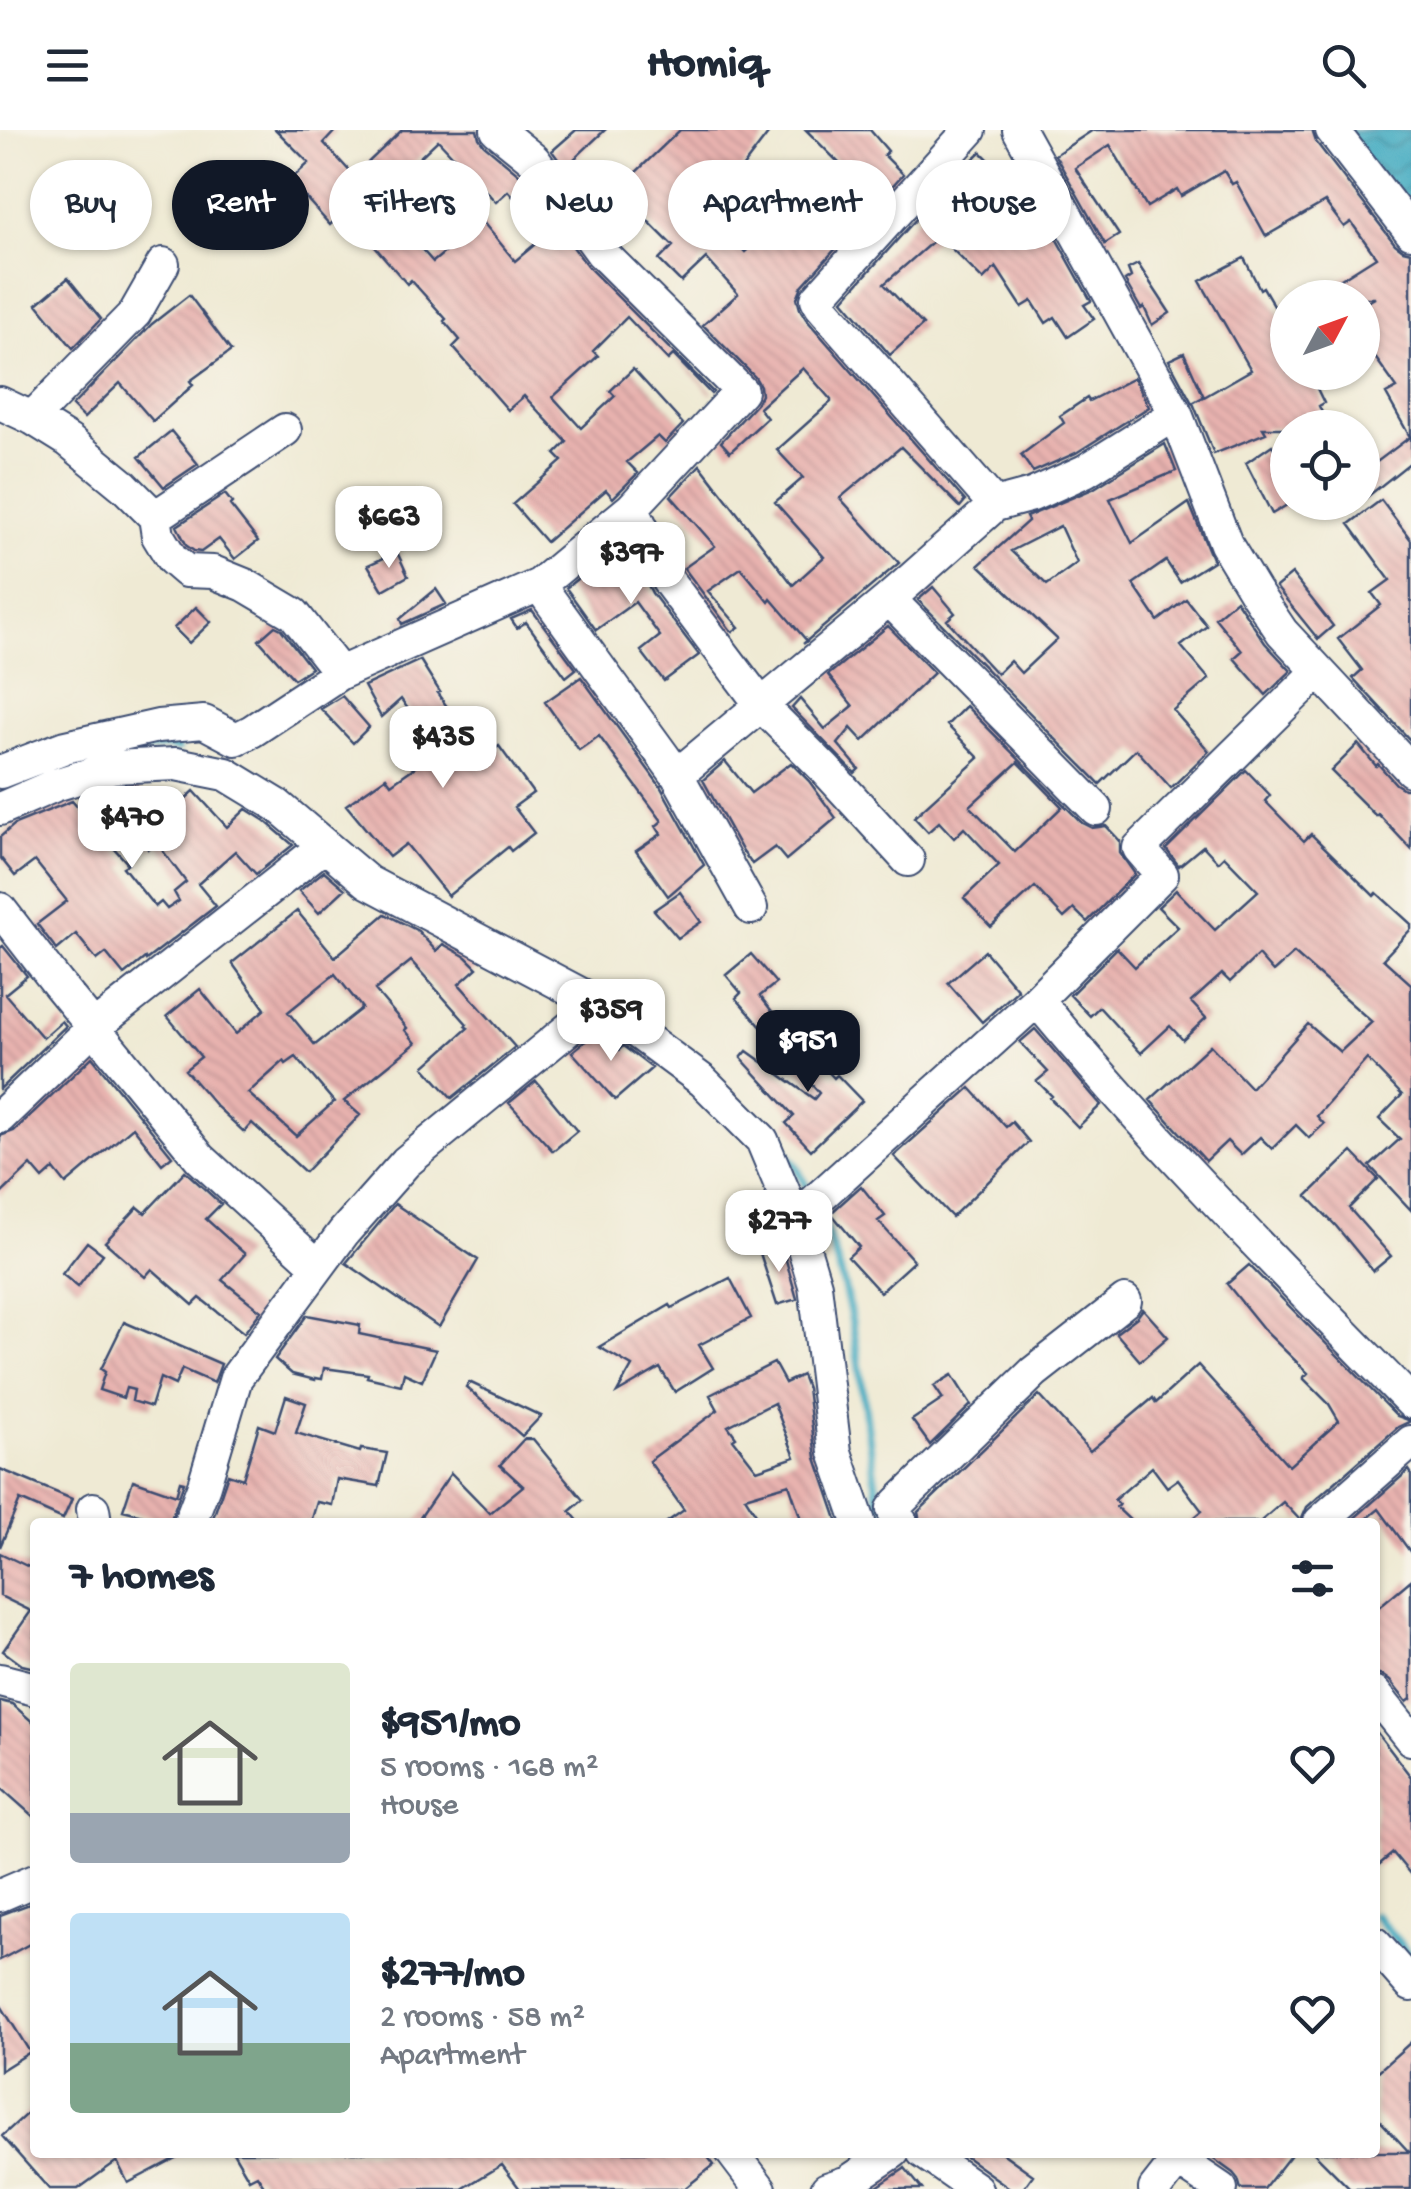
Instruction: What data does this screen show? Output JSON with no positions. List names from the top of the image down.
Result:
{
  "north": "top right",
  "page": {
    "header": "Homiq",
    "chip": [
      "Buy",
      "Rent",
      "Filters",
      "New",
      "Apartment",
      "House"
    ],
    "price": [
      "$663",
      "$397",
      "$435",
      "$470",
      "$359",
      "$951",
      "$277"
    ],
    "heading": "7 homes",
    "list": [
      {
        "name": "$951/mo",
        "note": "5 rooms · 168 m² · House"
      },
      {
        "name": "$277/mo",
        "note": "2 rooms · 58 m² · Apartment"
      }
    ]
  }
}
